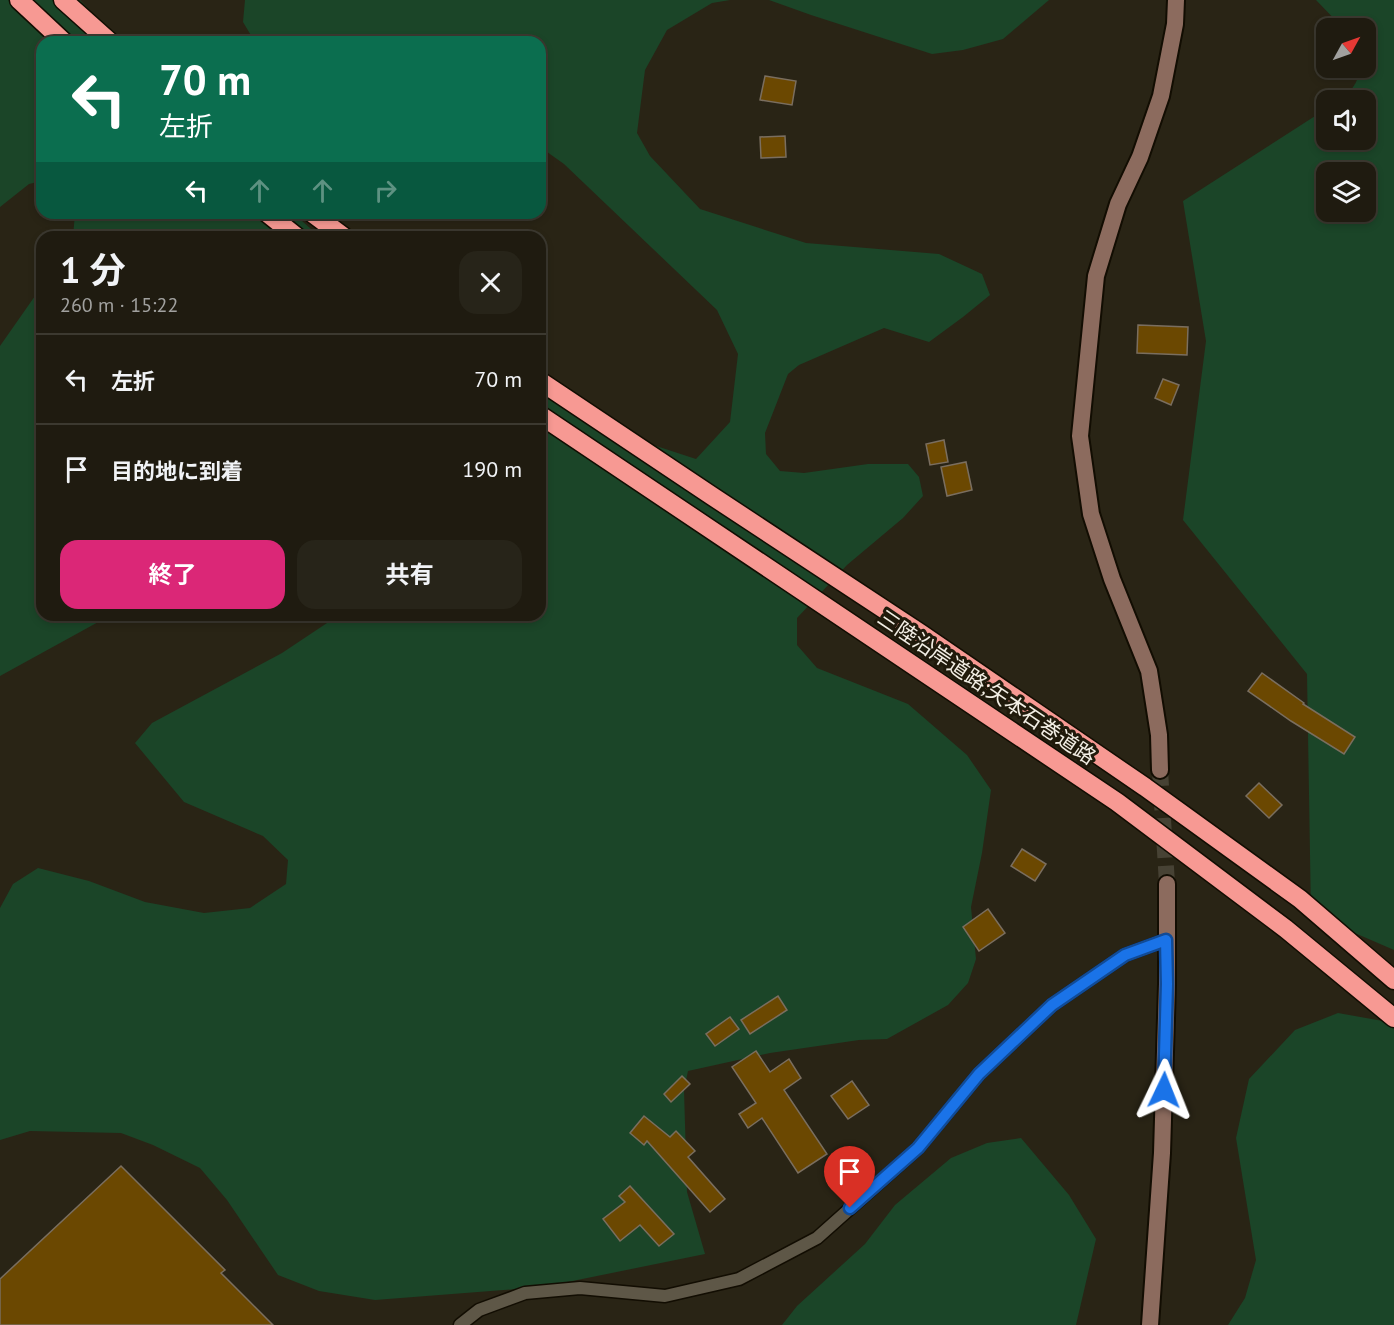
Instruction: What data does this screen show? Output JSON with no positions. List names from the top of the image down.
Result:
{
  "streets": {
    "highway": ["三陸沿岸道路;矢本石巻道路"]
  },
  "north": "top right",
  "page": {
    "turn": ["70 m", "左折"],
    "heading": ["1 分", "260 m · 15:22"],
    "list": [
      {
        "name": "左折",
        "value": "70 m"
      },
      {
        "name": "目的地に到着",
        "value": "190 m"
      }
    ],
    "buttons": ["終了", "共有"]
  }
}
